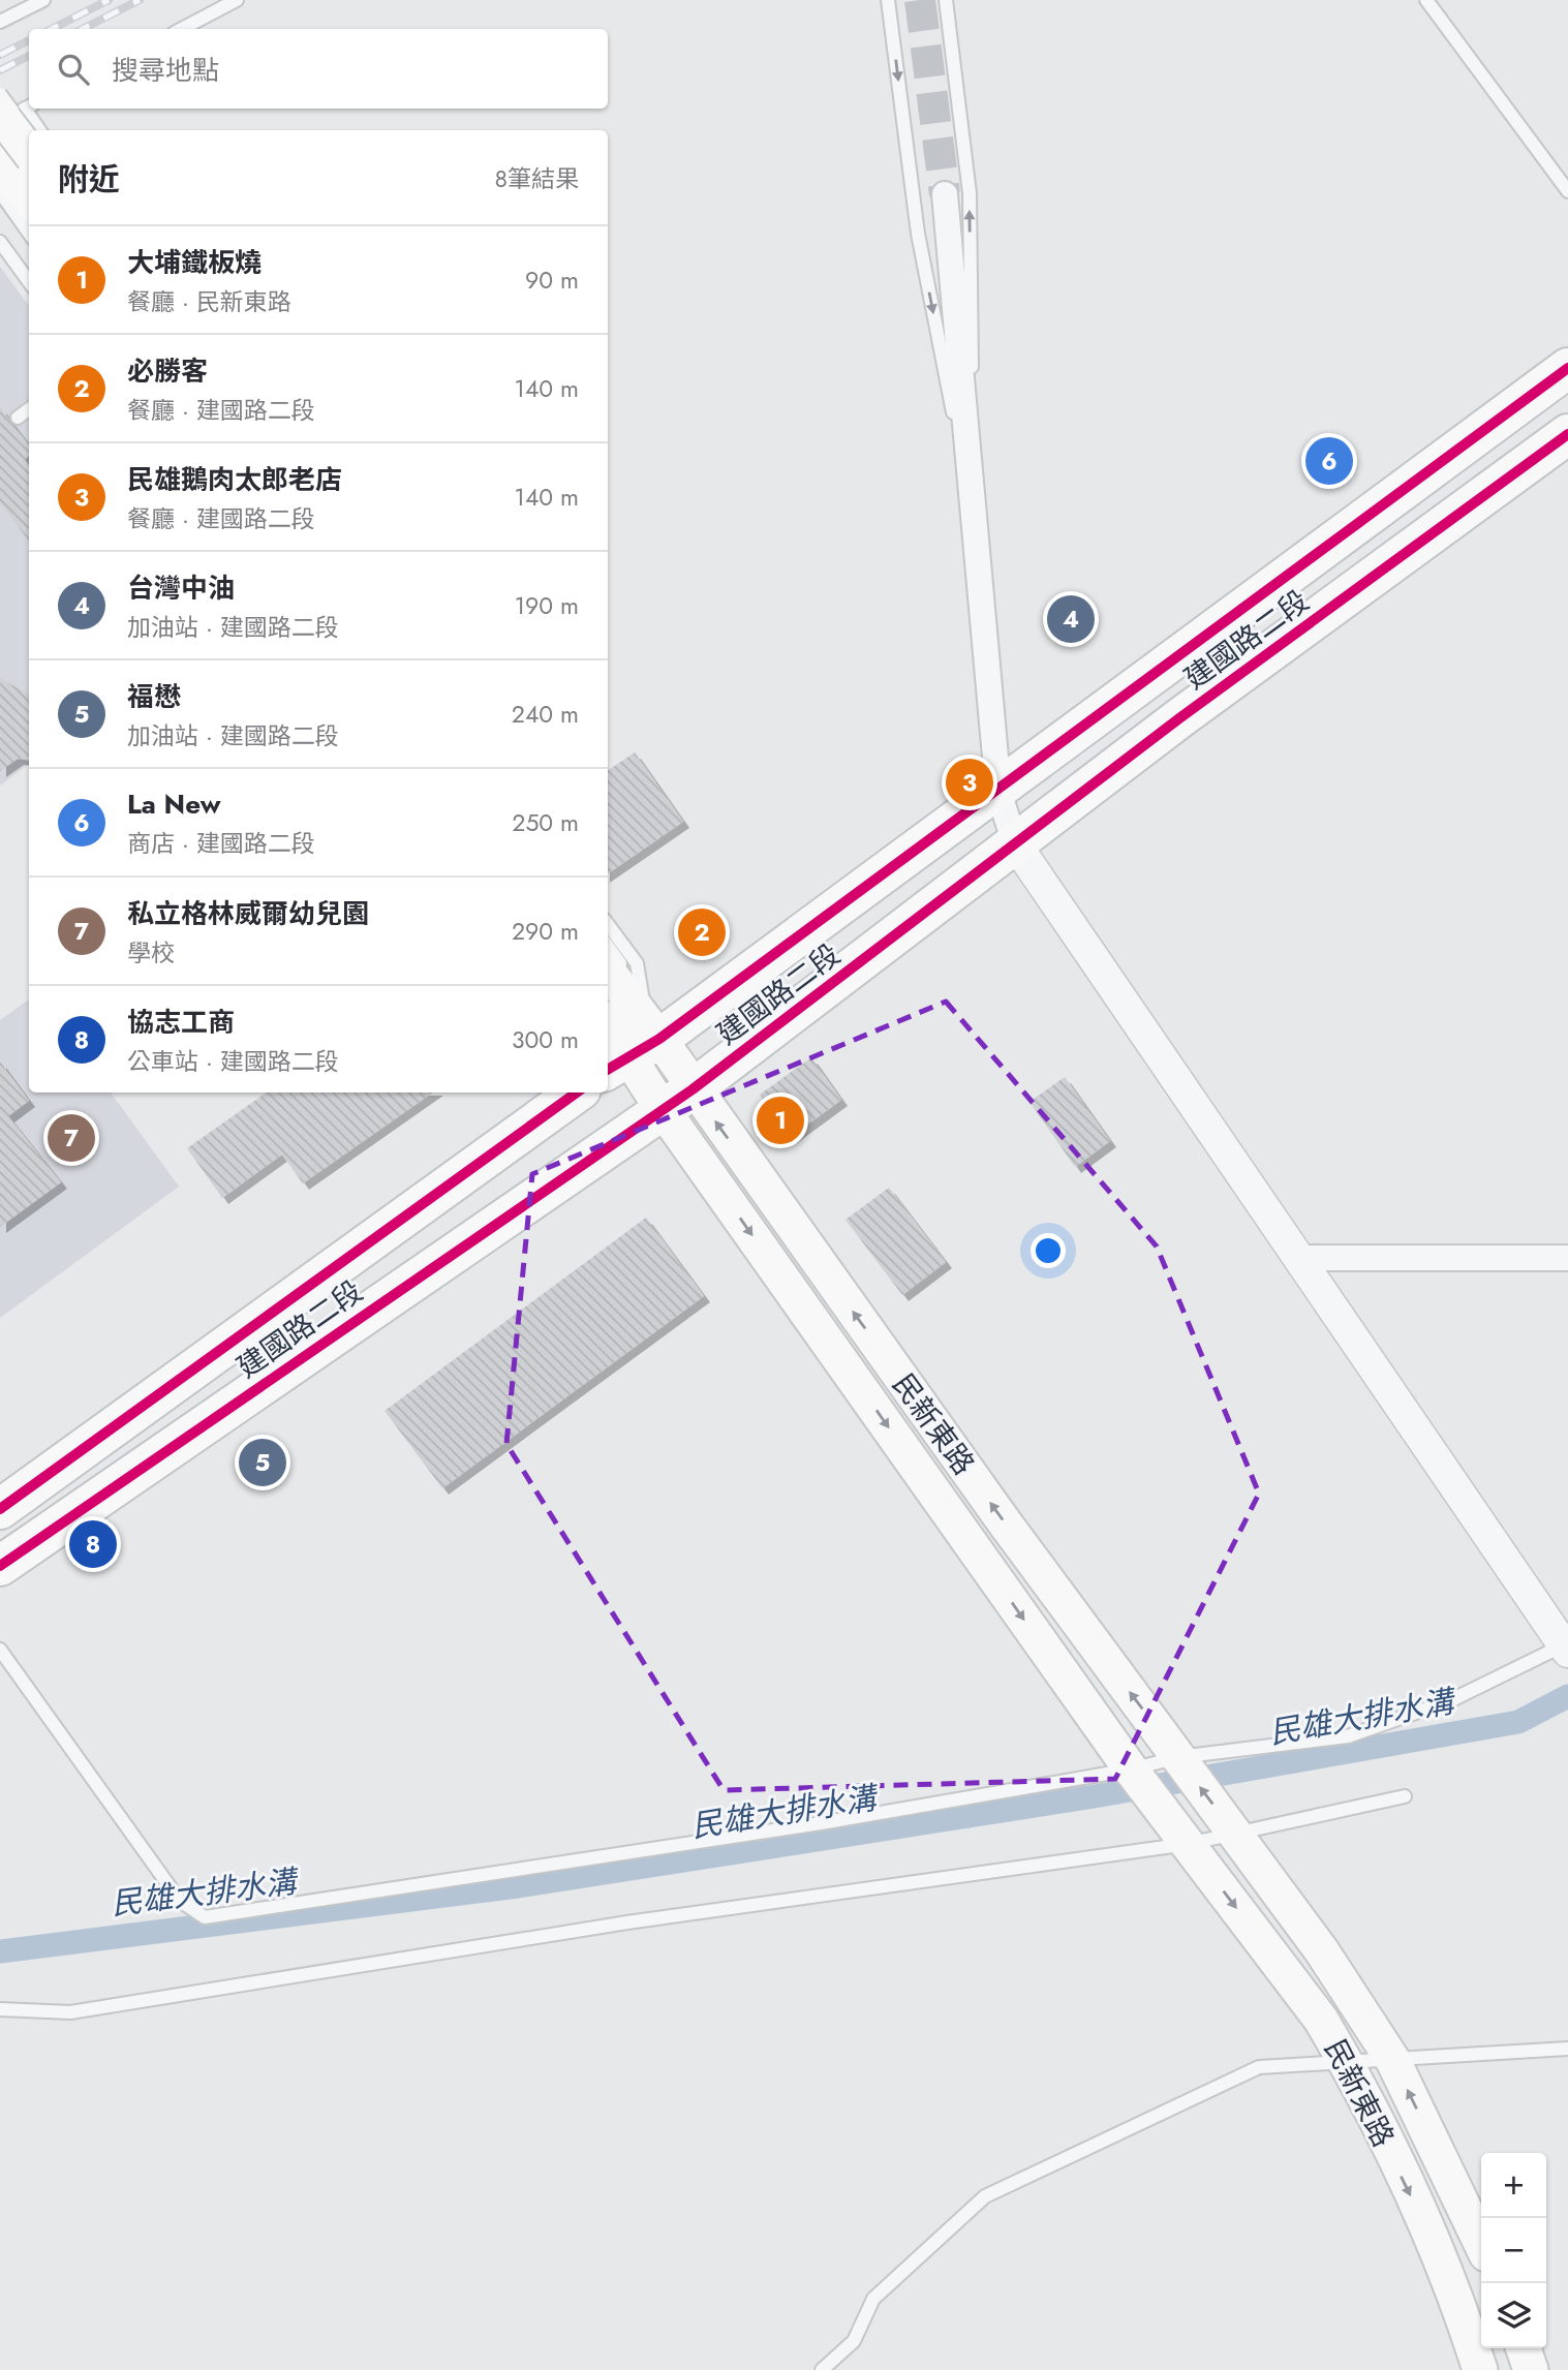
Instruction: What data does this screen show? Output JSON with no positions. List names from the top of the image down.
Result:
{
  "streets": {
    "main road": ["建國路二段", "民新東路"]
  },
  "crossings": [
    ["建國路二段", "民新東路"]
  ],
  "water": ["民雄大排水溝"],
  "page": {
    "search": "搜尋地點",
    "heading": ["附近", "8筆結果"],
    "list": [
      {
        "mark": "1",
        "name": "大埔鐵板燒",
        "note": "餐廳 · 民新東路",
        "value": "90 m"
      },
      {
        "mark": "2",
        "name": "必勝客",
        "note": "餐廳 · 建國路二段",
        "value": "140 m"
      },
      {
        "mark": "3",
        "name": "民雄鵝肉太郎老店",
        "note": "餐廳 · 建國路二段",
        "value": "140 m"
      },
      {
        "mark": "4",
        "name": "台灣中油",
        "note": "加油站 · 建國路二段",
        "value": "190 m"
      },
      {
        "mark": "5",
        "name": "福懋",
        "note": "加油站 · 建國路二段",
        "value": "240 m"
      },
      {
        "mark": "6",
        "name": "La New",
        "note": "商店 · 建國路二段",
        "value": "250 m"
      },
      {
        "mark": "7",
        "name": "私立格林威爾幼兒園",
        "note": "學校",
        "value": "290 m"
      },
      {
        "mark": "8",
        "name": "協志工商",
        "note": "公車站 · 建國路二段",
        "value": "300 m"
      }
    ],
    "pins": [
      "6",
      "4",
      "3",
      "2",
      "1",
      "7",
      "5",
      "8"
    ],
    "map_buttons": ["+", "−"]
  }
}
